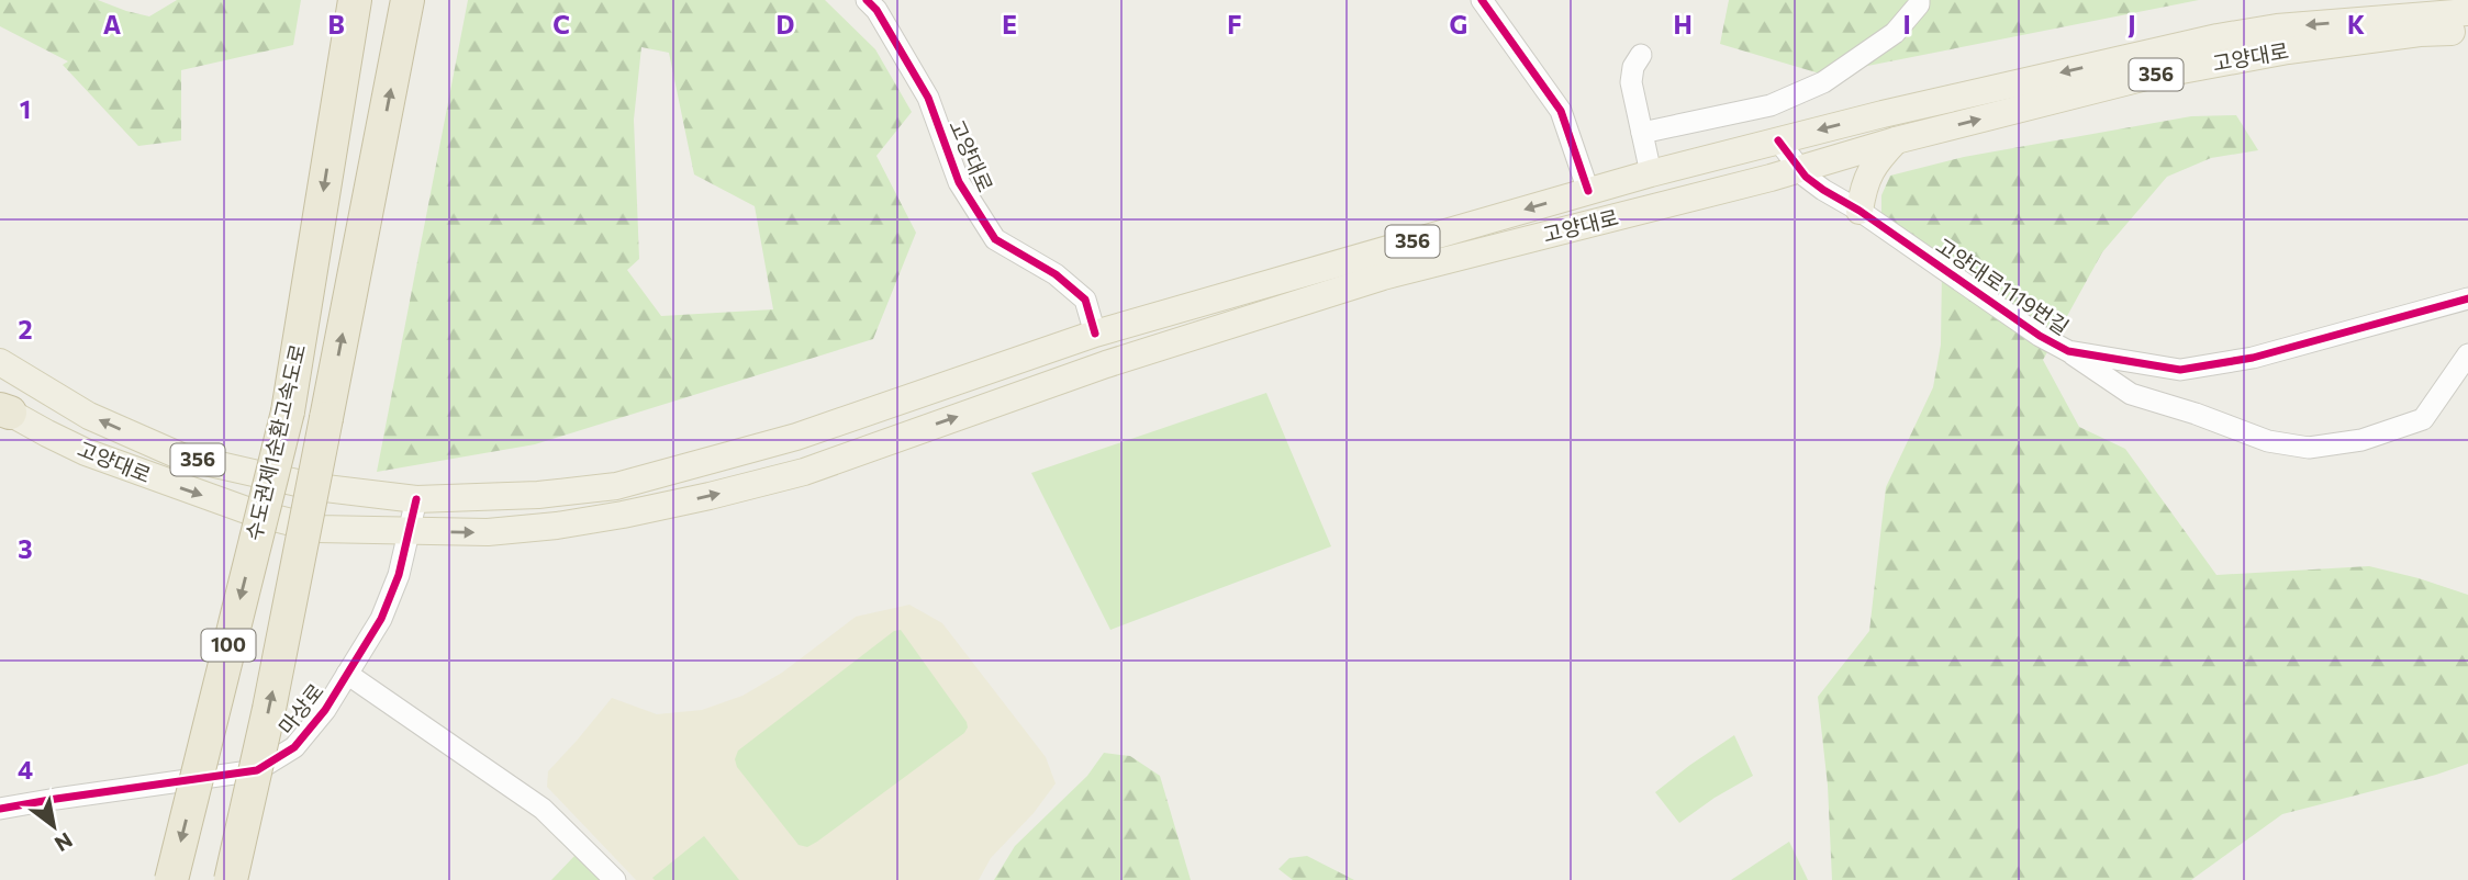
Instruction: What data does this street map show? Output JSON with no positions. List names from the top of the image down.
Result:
{
  "streets": {
    "highway": ["수도권제1순환고속도로", "100"],
    "main road": ["고양대로", "356"],
    "street": ["고양대로1119번길", "마상로"]
  },
  "crossings": [
    ["고양대로", "고양대로1119번길"],
    ["고양대로", "마상로"]
  ],
  "north": "bottom right",
  "grid": {
    "columns": [
      "A",
      "B",
      "C",
      "D",
      "E",
      "F",
      "G",
      "H",
      "I",
      "J",
      "K"
    ],
    "rows": [
      "1",
      "2",
      "3",
      "4"
    ]
  }
}
